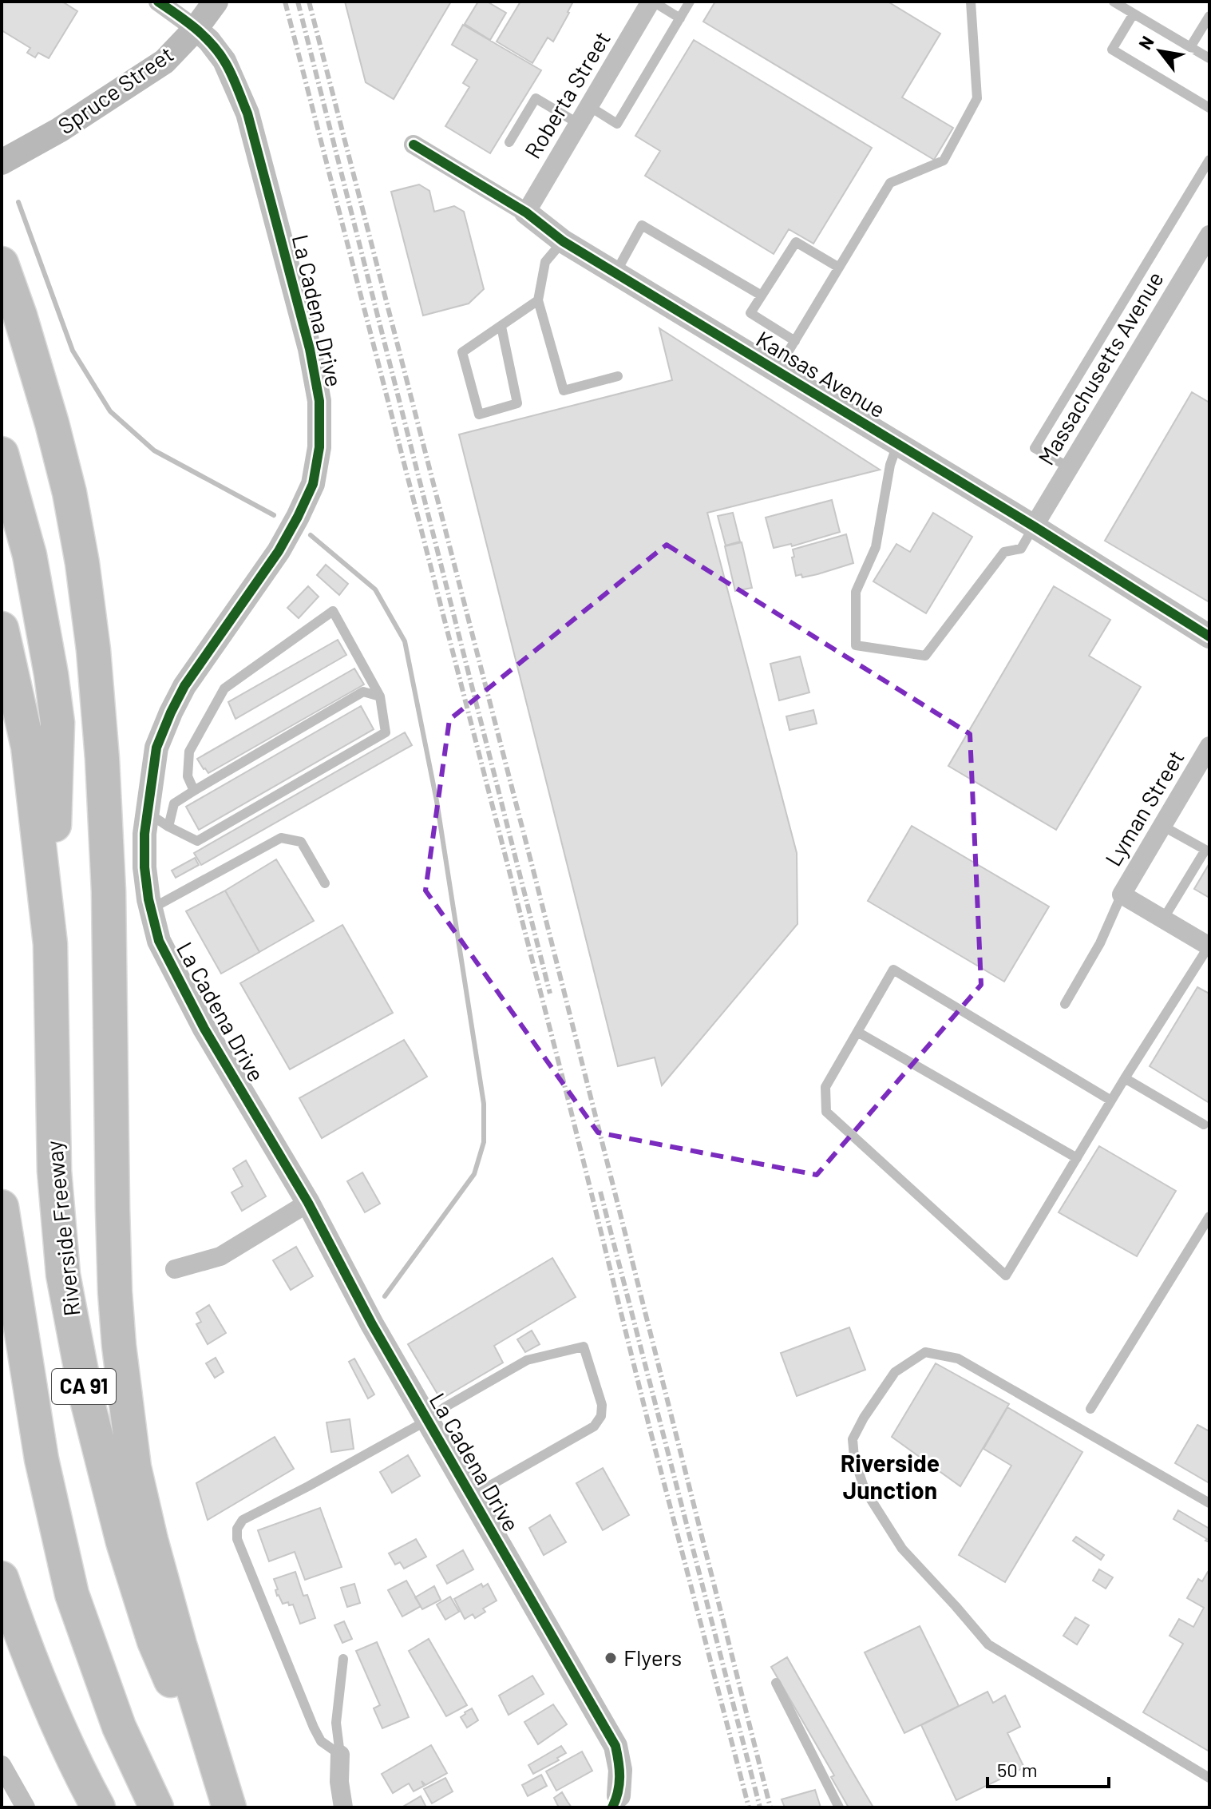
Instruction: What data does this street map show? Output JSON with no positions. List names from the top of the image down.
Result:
{
  "streets": {
    "highway": ["Riverside Freeway", "CA 91"],
    "main road": ["Spruce Street"],
    "street": [
      "Roberta Street",
      "La Cadena Drive",
      "Massachusetts Avenue",
      "Kansas Avenue",
      "Lyman Street"
    ]
  },
  "crossings": [
    ["Spruce Street", "La Cadena Drive"],
    ["Roberta Street", "Kansas Avenue"],
    ["Massachusetts Avenue", "Kansas Avenue"]
  ],
  "districts": ["Riverside Junction"],
  "places": ["Flyers"],
  "scale_bar": "50 m",
  "north": "top left"
}
